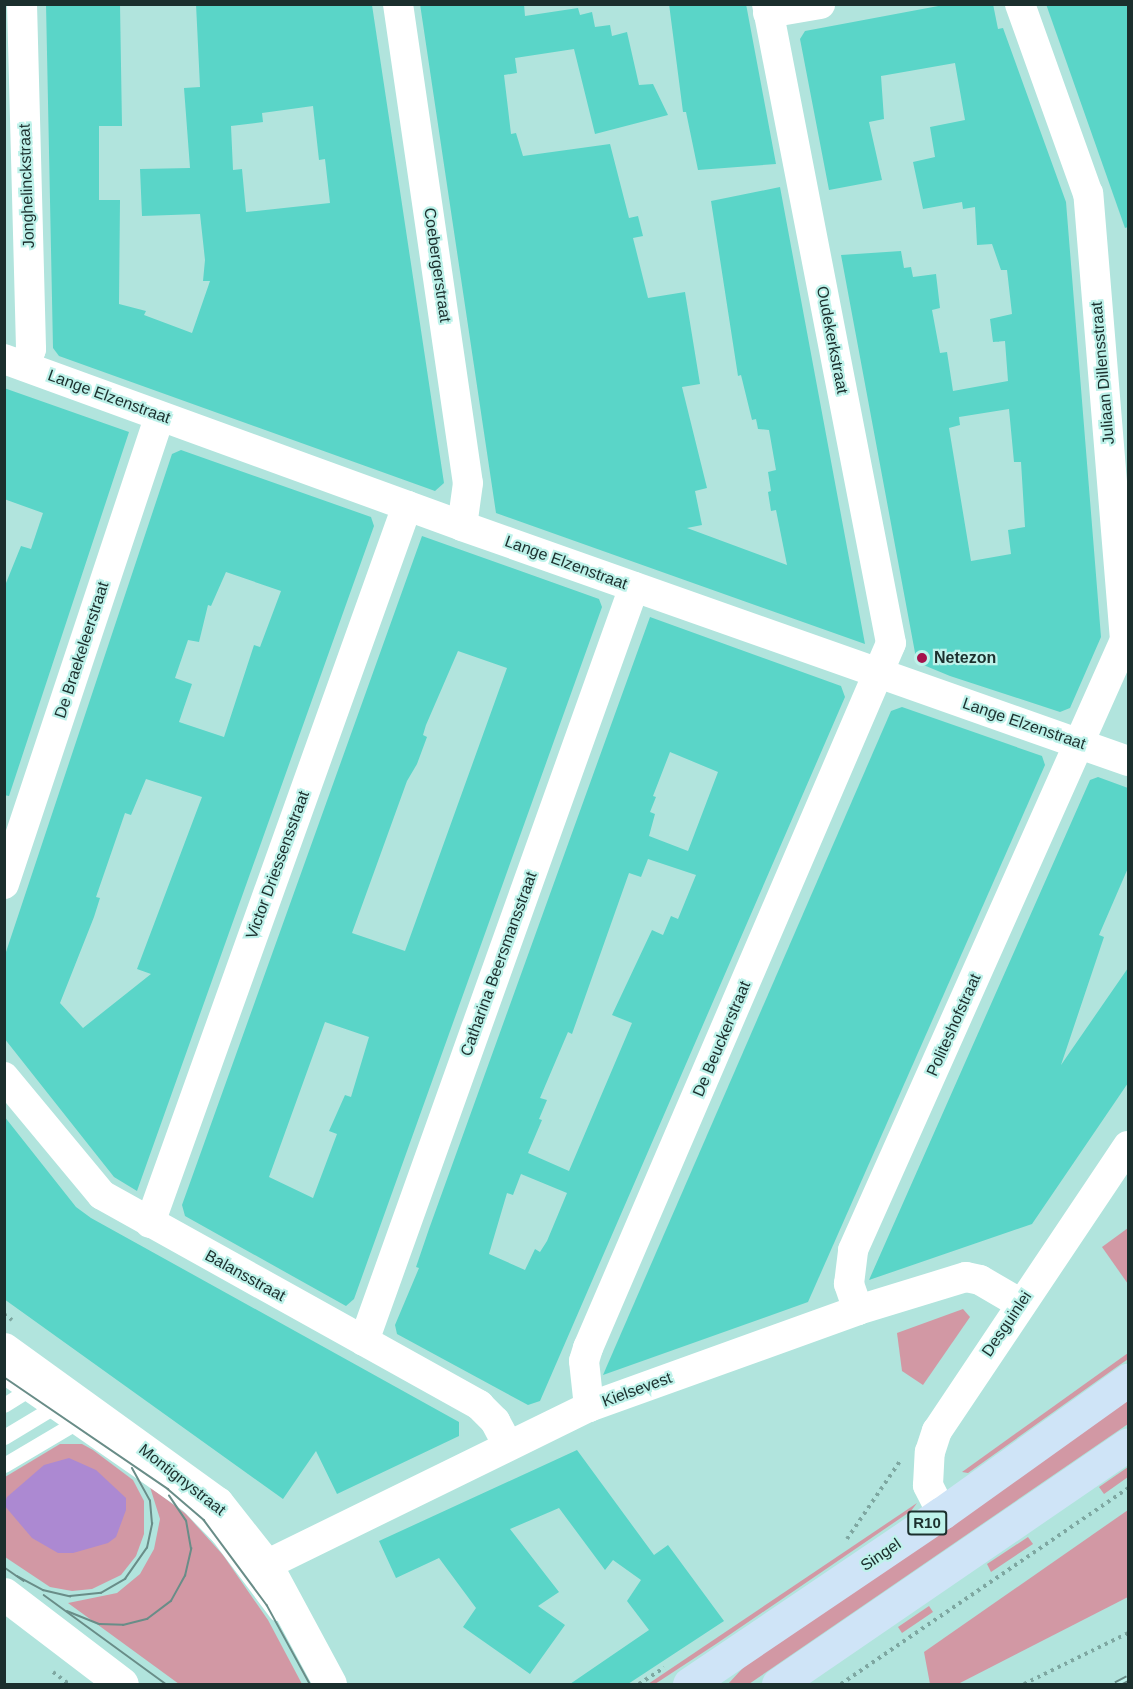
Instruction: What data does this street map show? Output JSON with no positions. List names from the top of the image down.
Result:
{
  "streets": {
    "main road": ["R10", "Singel"],
    "street": [
      "Jonghelinckstraat",
      "Coebergerstraat",
      "Oudekerkstraat",
      "Juliaan Dillensstraat",
      "Lange Elzenstraat",
      "De Braekeleerstraat",
      "Victor Driessensstraat",
      "Catharina Beersmansstraat",
      "Politeshofstraat",
      "De Beuckerstraat",
      "Balansstraat",
      "Desguinlei",
      "Kielsevest",
      "Montignystraat"
    ]
  },
  "crossings": [
    ["Jonghelinckstraat", "Lange Elzenstraat"],
    ["Coebergerstraat", "Lange Elzenstraat"],
    ["Oudekerkstraat", "Lange Elzenstraat"],
    ["Oudekerkstraat", "De Beuckerstraat"],
    ["Juliaan Dillensstraat", "Lange Elzenstraat"],
    ["Juliaan Dillensstraat", "Politeshofstraat"],
    ["Lange Elzenstraat", "De Braekeleerstraat"],
    ["Lange Elzenstraat", "Victor Driessensstraat"],
    ["Lange Elzenstraat", "Catharina Beersmansstraat"],
    ["Lange Elzenstraat", "Politeshofstraat"],
    ["Lange Elzenstraat", "De Beuckerstraat"],
    ["Victor Driessensstraat", "Balansstraat"],
    ["Catharina Beersmansstraat", "Balansstraat"],
    ["Politeshofstraat", "Kielsevest"],
    ["De Beuckerstraat", "Kielsevest"],
    ["Balansstraat", "Kielsevest"],
    ["Desguinlei", "Kielsevest"],
    ["Desguinlei", "Singel"],
    ["Kielsevest", "Montignystraat"]
  ],
  "places": ["Netezon"]
}
